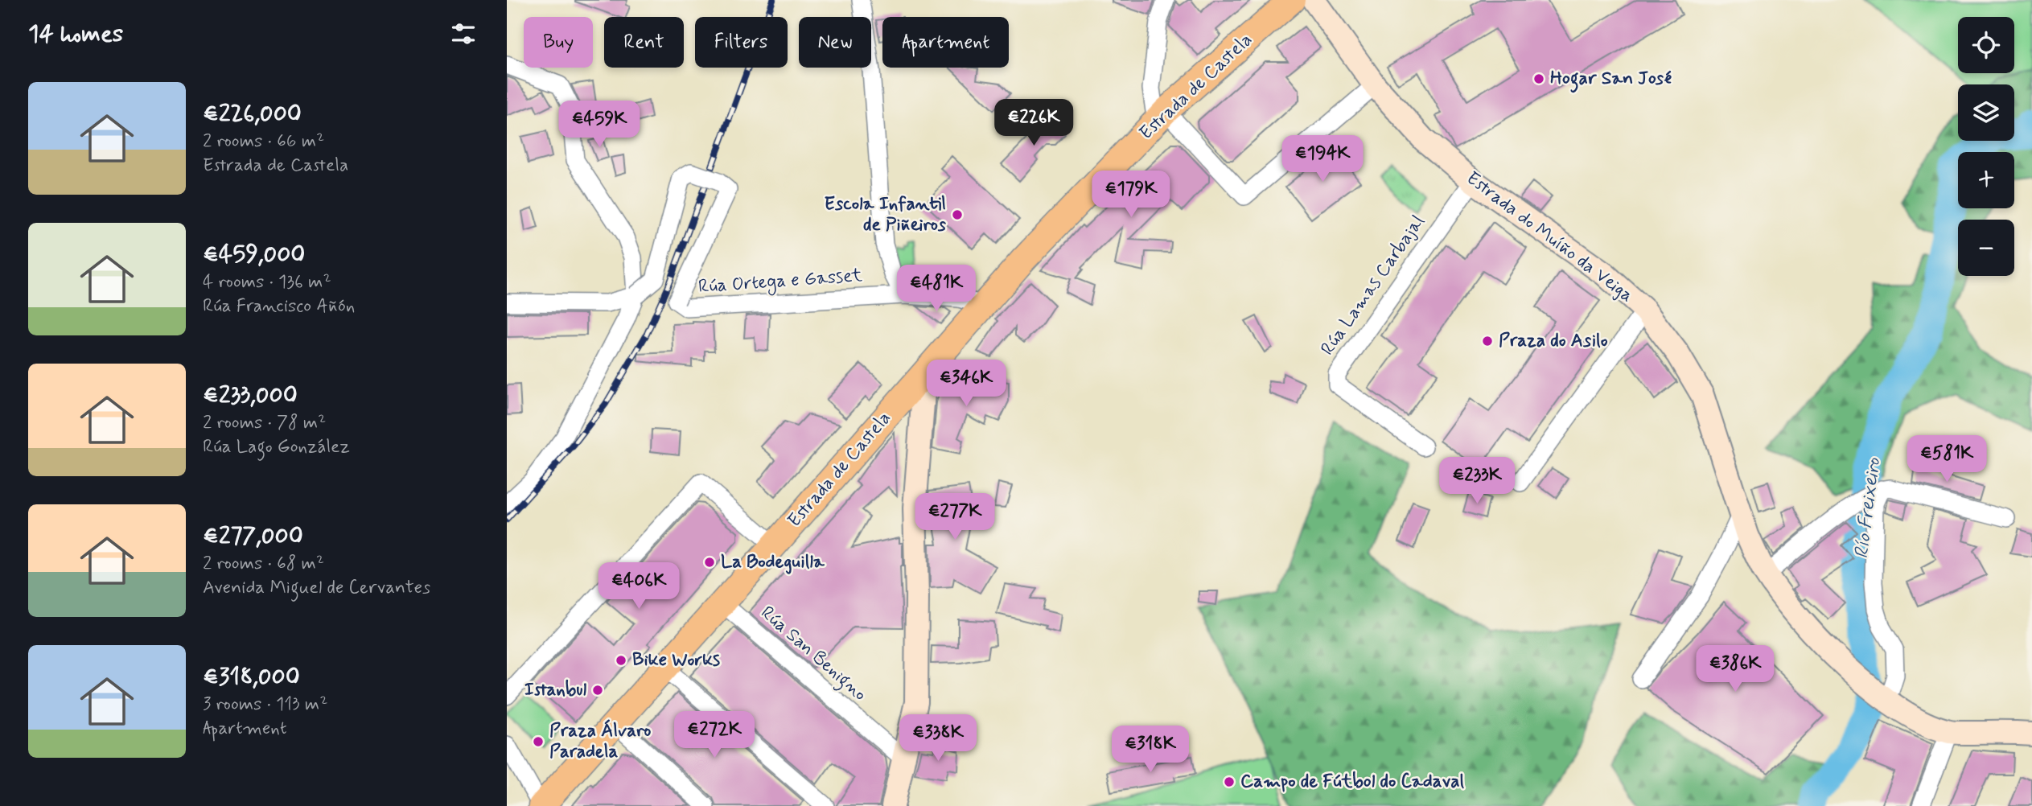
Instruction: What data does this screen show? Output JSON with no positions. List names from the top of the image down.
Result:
{
  "streets": {
    "main road": ["Estrada de Castela"],
    "street": [
      "Estrada do Muíño da Veiga",
      "Rúa Ortega e Gasset",
      "Rúa Lamas Carbajal",
      "Rúa San Benigno"
    ]
  },
  "crossings": [
    ["Estrada de Castela", "Rúa Ortega e Gasset"],
    ["Estrada de Castela", "Rúa San Benigno"],
    ["Estrada do Muíño da Veiga", "Rúa Lamas Carbajal"]
  ],
  "water": ["Río Freixeiro"],
  "places": [
    "Hogar San José",
    "Escola Infantil de Piñeiros",
    "Praza do Asilo",
    "La Bodeguilla",
    "Bike Works",
    "Istanbul",
    "Praza Álvaro Paradela",
    "Campo de Fútbol do Cadaval"
  ],
  "page": {
    "heading": "14 homes",
    "map_buttons": ["+", "−"],
    "chip": [
      "Buy",
      "Rent",
      "Filters",
      "New",
      "Apartment"
    ],
    "list": [
      {
        "name": "€226,000",
        "note": "2 rooms · 66 m² · Estrada de Castela"
      },
      {
        "name": "€459,000",
        "note": "4 rooms · 136 m² · Rúa Francisco Añón"
      },
      {
        "name": "€233,000",
        "note": "2 rooms · 78 m² · Rúa Lago González"
      },
      {
        "name": "€277,000",
        "note": "2 rooms · 68 m² · Avenida Miguel de Cervantes"
      },
      {
        "name": "€318,000",
        "note": "3 rooms · 113 m² · Apartment"
      }
    ],
    "price": [
      "€226K",
      "€459K",
      "€194K",
      "€179K",
      "€481K",
      "€346K",
      "€581K",
      "€233K",
      "€277K",
      "€406K",
      "€386K",
      "€272K",
      "€338K",
      "€318K"
    ]
  }
}
